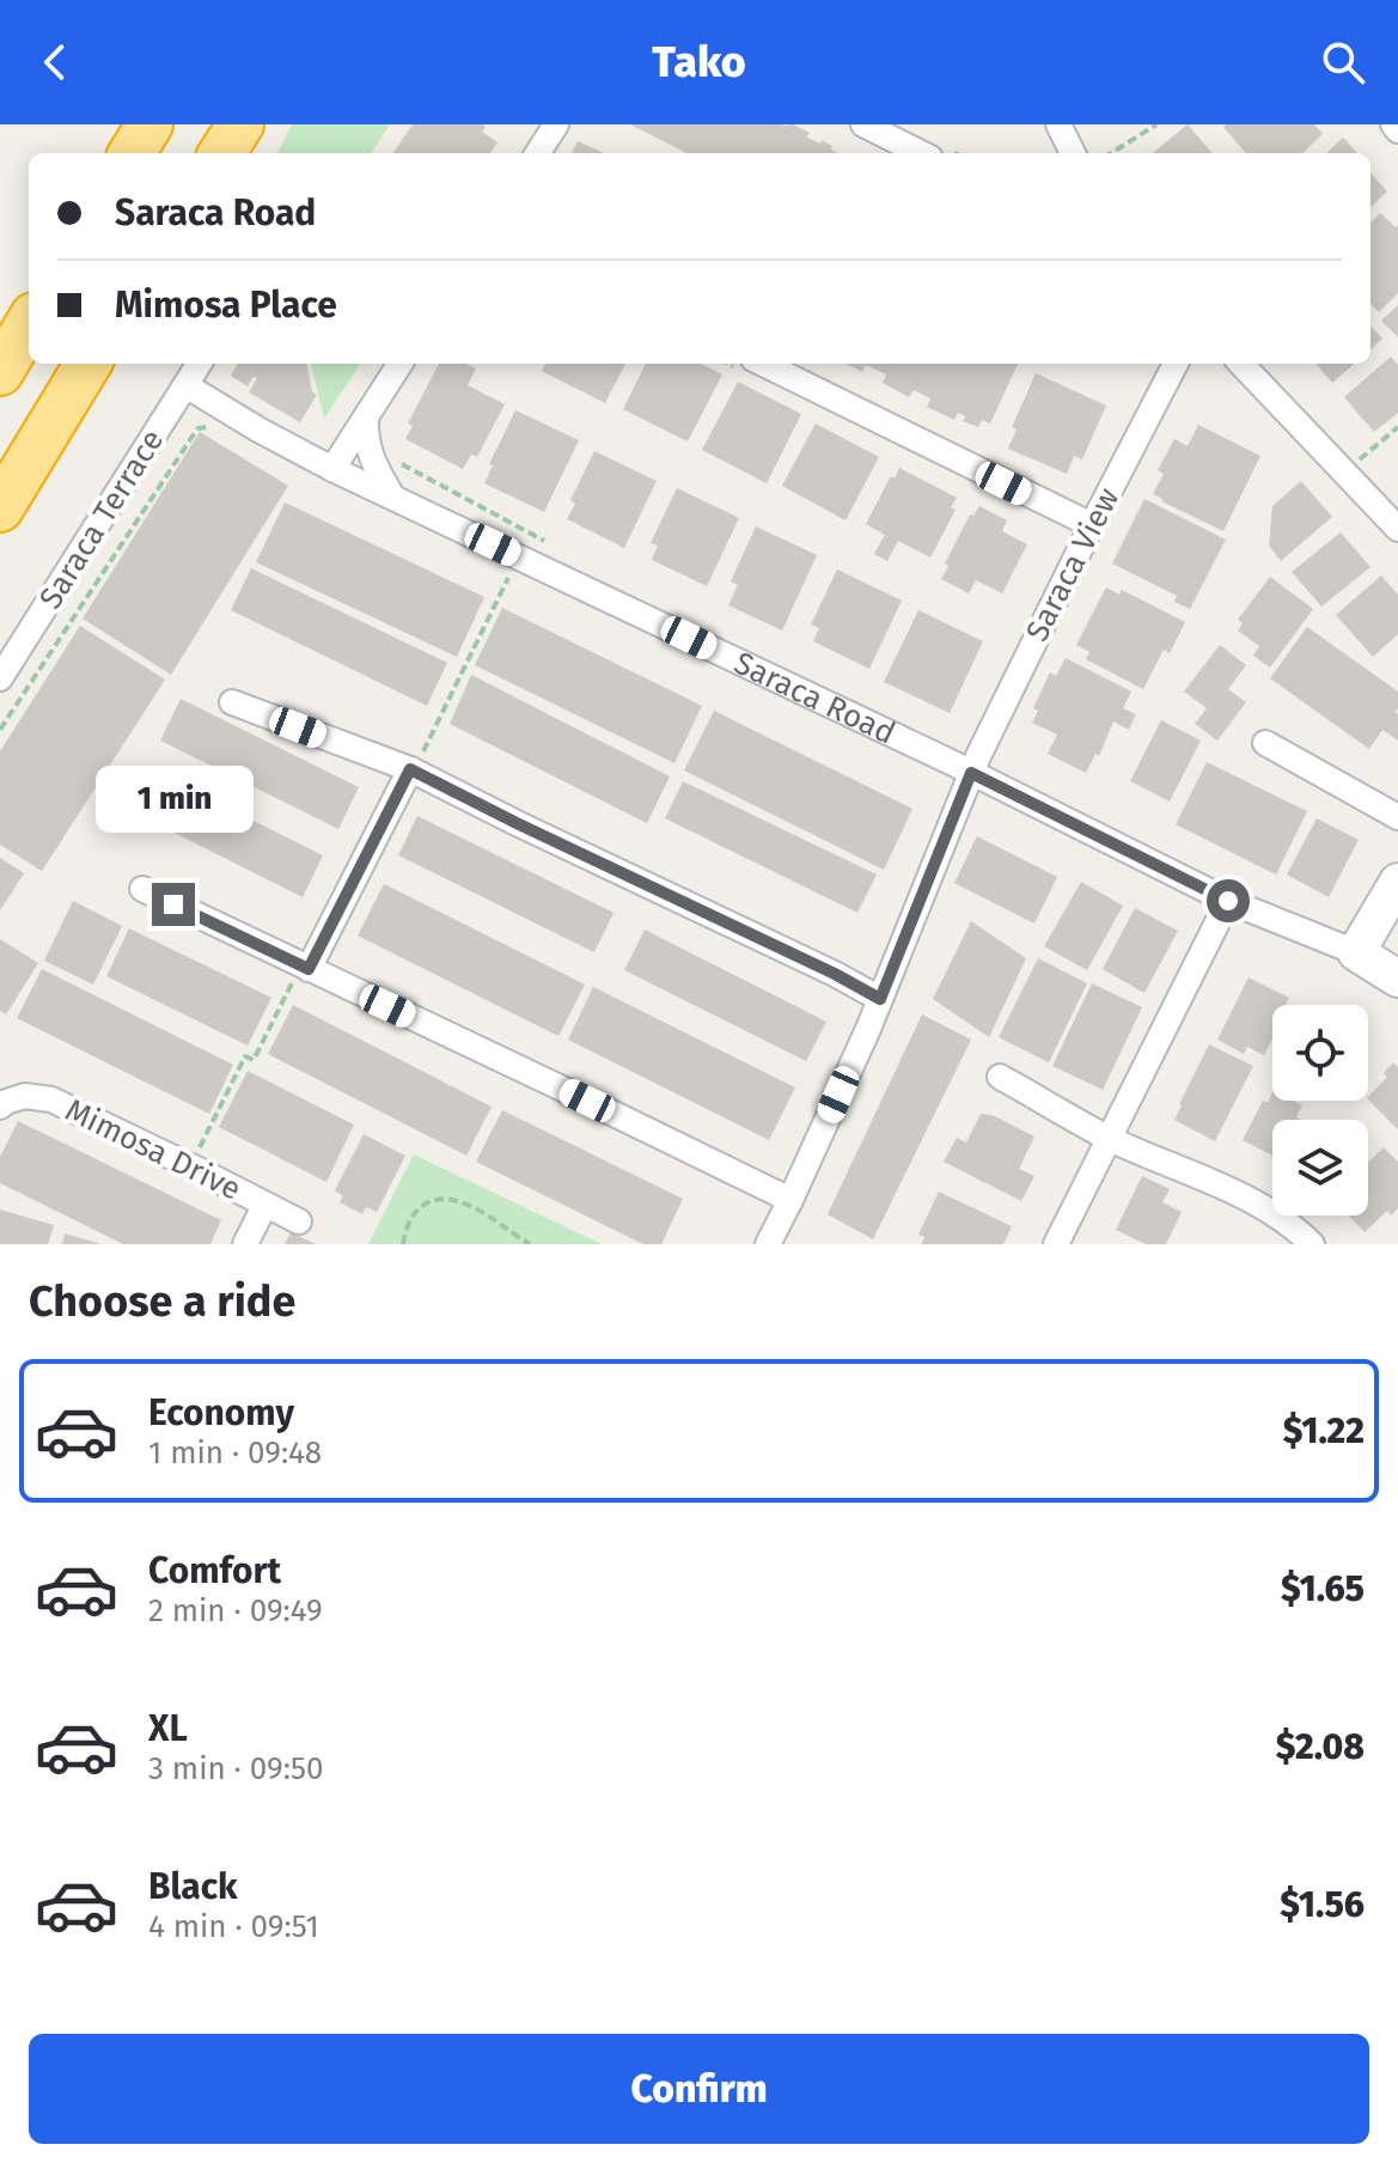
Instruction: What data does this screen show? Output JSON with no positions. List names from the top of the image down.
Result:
{
  "streets": {
    "street": [
      "Saraca Terrace",
      "Saraca View",
      "Saraca Road",
      "Mimosa Drive"
    ]
  },
  "crossings": [
    ["Saraca Terrace", "Saraca Road"],
    ["Saraca View", "Saraca Road"]
  ],
  "page": {
    "header": "Tako",
    "banner": ["Saraca Road", "Mimosa Place"],
    "bubble": "1 min",
    "heading": "Choose a ride",
    "list": [
      {
        "name": "Economy",
        "note": "1 min · 09:48",
        "value": "$1.22"
      },
      {
        "name": "Comfort",
        "note": "2 min · 09:49",
        "value": "$1.65"
      },
      {
        "name": "XL",
        "note": "3 min · 09:50",
        "value": "$2.08"
      },
      {
        "name": "Black",
        "note": "4 min · 09:51",
        "value": "$1.56"
      }
    ],
    "buttons": "Confirm"
  }
}
